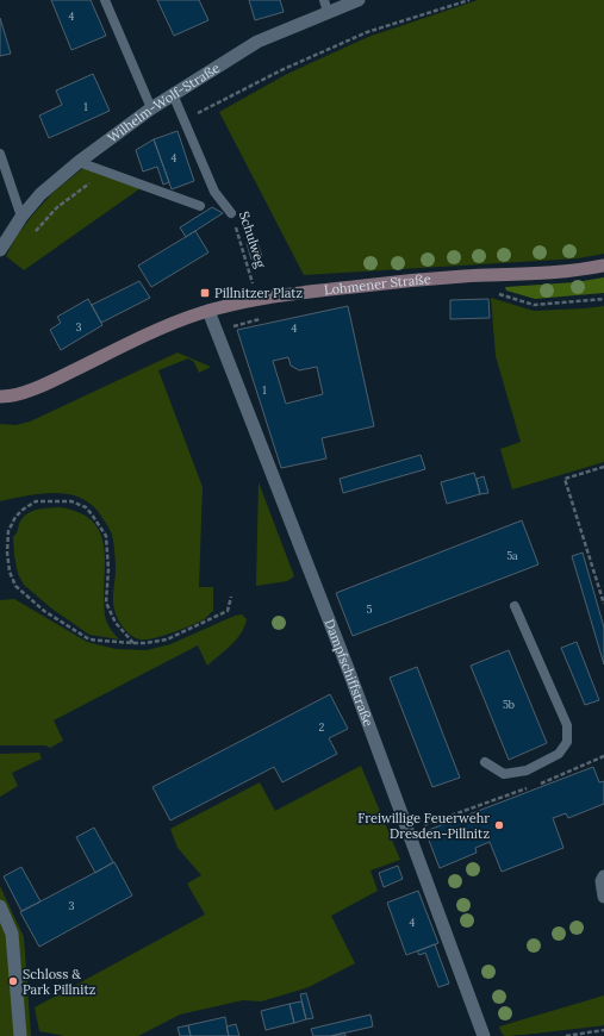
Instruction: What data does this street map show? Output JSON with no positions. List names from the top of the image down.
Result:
{
  "streets": {
    "main road": ["Lohmener Straße"],
    "street": ["Wilhelm-Wolf-Straße", "Dampfschiffstraße"],
    "lane": ["Schulweg"]
  },
  "crossings": [
    ["Wilhelm-Wolf-Straße", "Schulweg"],
    ["Schulweg", "Lohmener Straße"],
    ["Schulweg", "Dampfschiffstraße"],
    ["Lohmener Straße", "Dampfschiffstraße"]
  ],
  "places": {
    "transit": ["Pillnitzer Platz"],
    "other": ["Freiwillige Feuerwehr Dresden-Pillnitz", "Schloss & Park Pillnitz"]
  },
  "house_numbers": [
    "4",
    "1",
    "4",
    "3",
    "4",
    "1",
    "5a",
    "5",
    "5b",
    "2",
    "3",
    "4"
  ]
}
